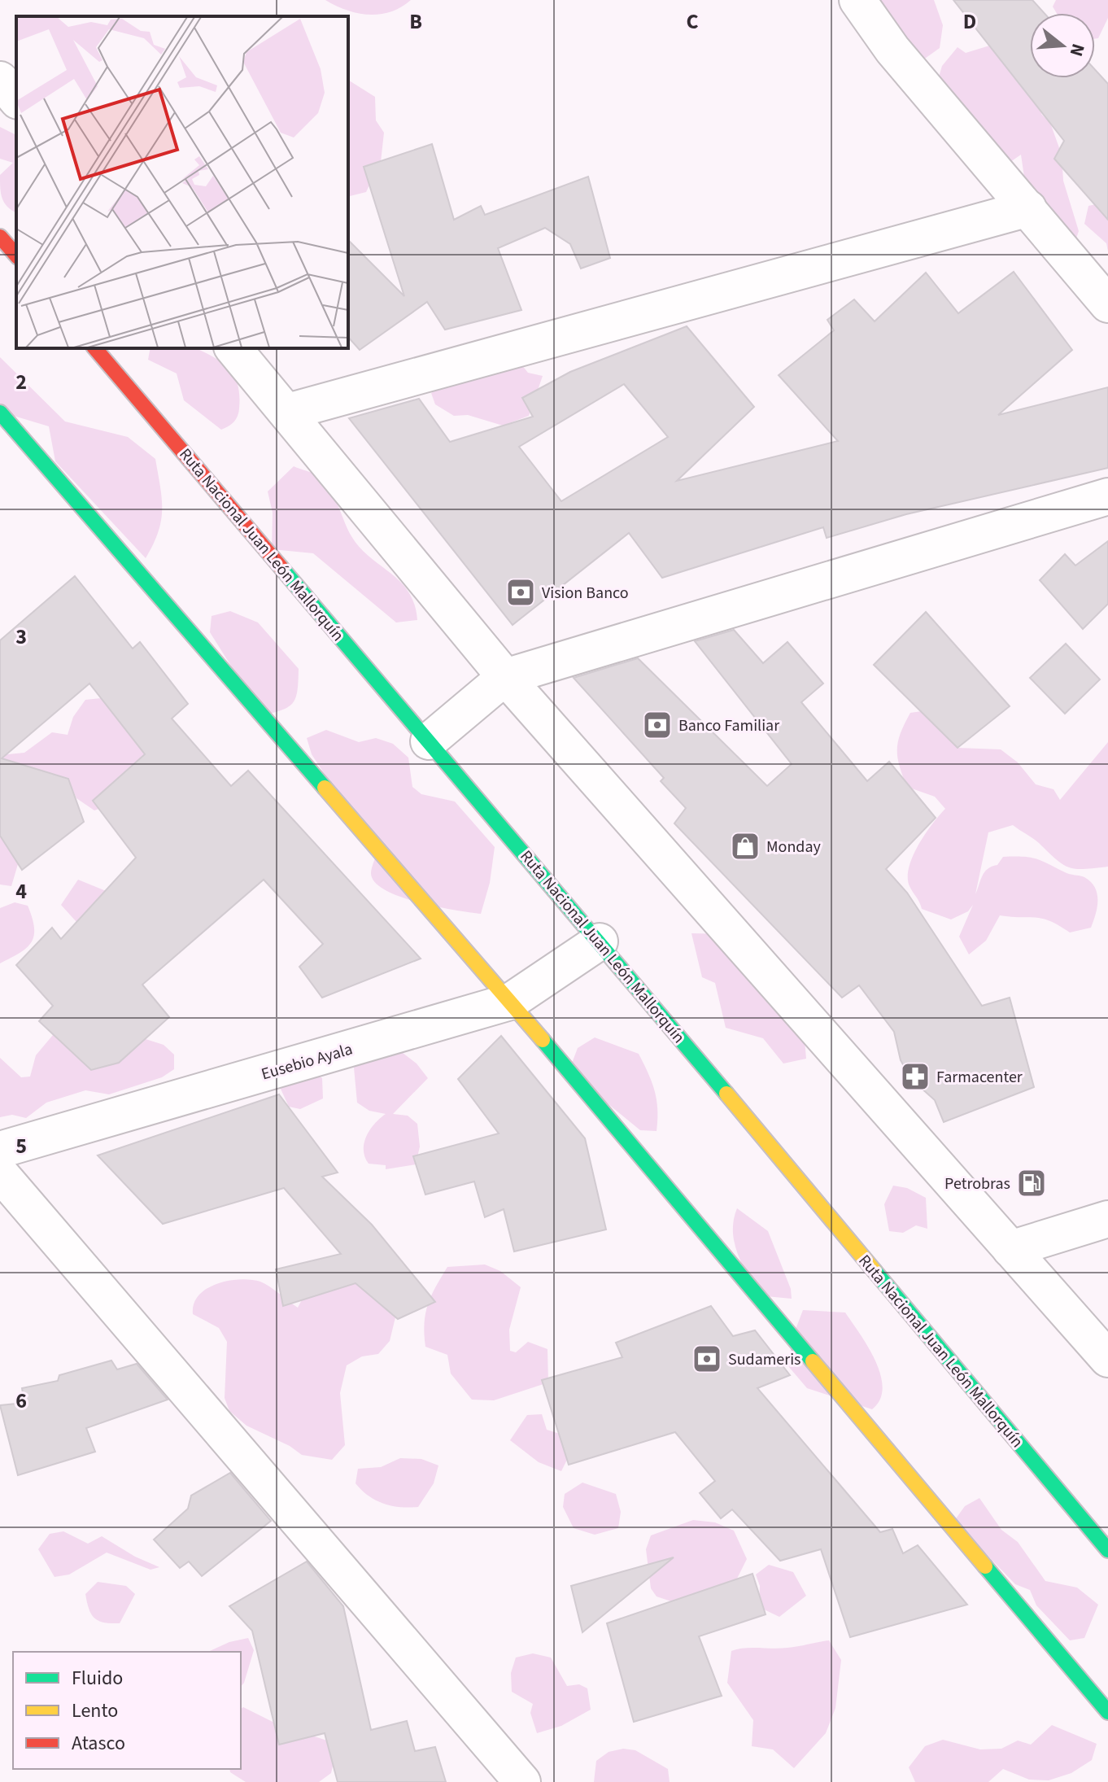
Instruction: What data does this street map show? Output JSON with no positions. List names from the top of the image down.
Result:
{
  "streets": {
    "main road": ["Ruta Nacional Juan León Mallorquín"],
    "street": ["Eusebio Ayala"]
  },
  "crossings": [
    ["Ruta Nacional Juan León Mallorquín", "Eusebio Ayala"]
  ],
  "places": {
    "bank": ["Vision Banco", "Banco Familiar", "Sudameris"],
    "shop": ["Monday"],
    "pharmacy": ["Farmacenter"],
    "fuel station": ["Petrobras"]
  },
  "legend": ["Fluido", "Lento", "Atasco"],
  "north": "right",
  "grid": {
    "columns": ["B", "C", "D"],
    "rows": [
      "2",
      "3",
      "4",
      "5",
      "6"
    ]
  }
}
